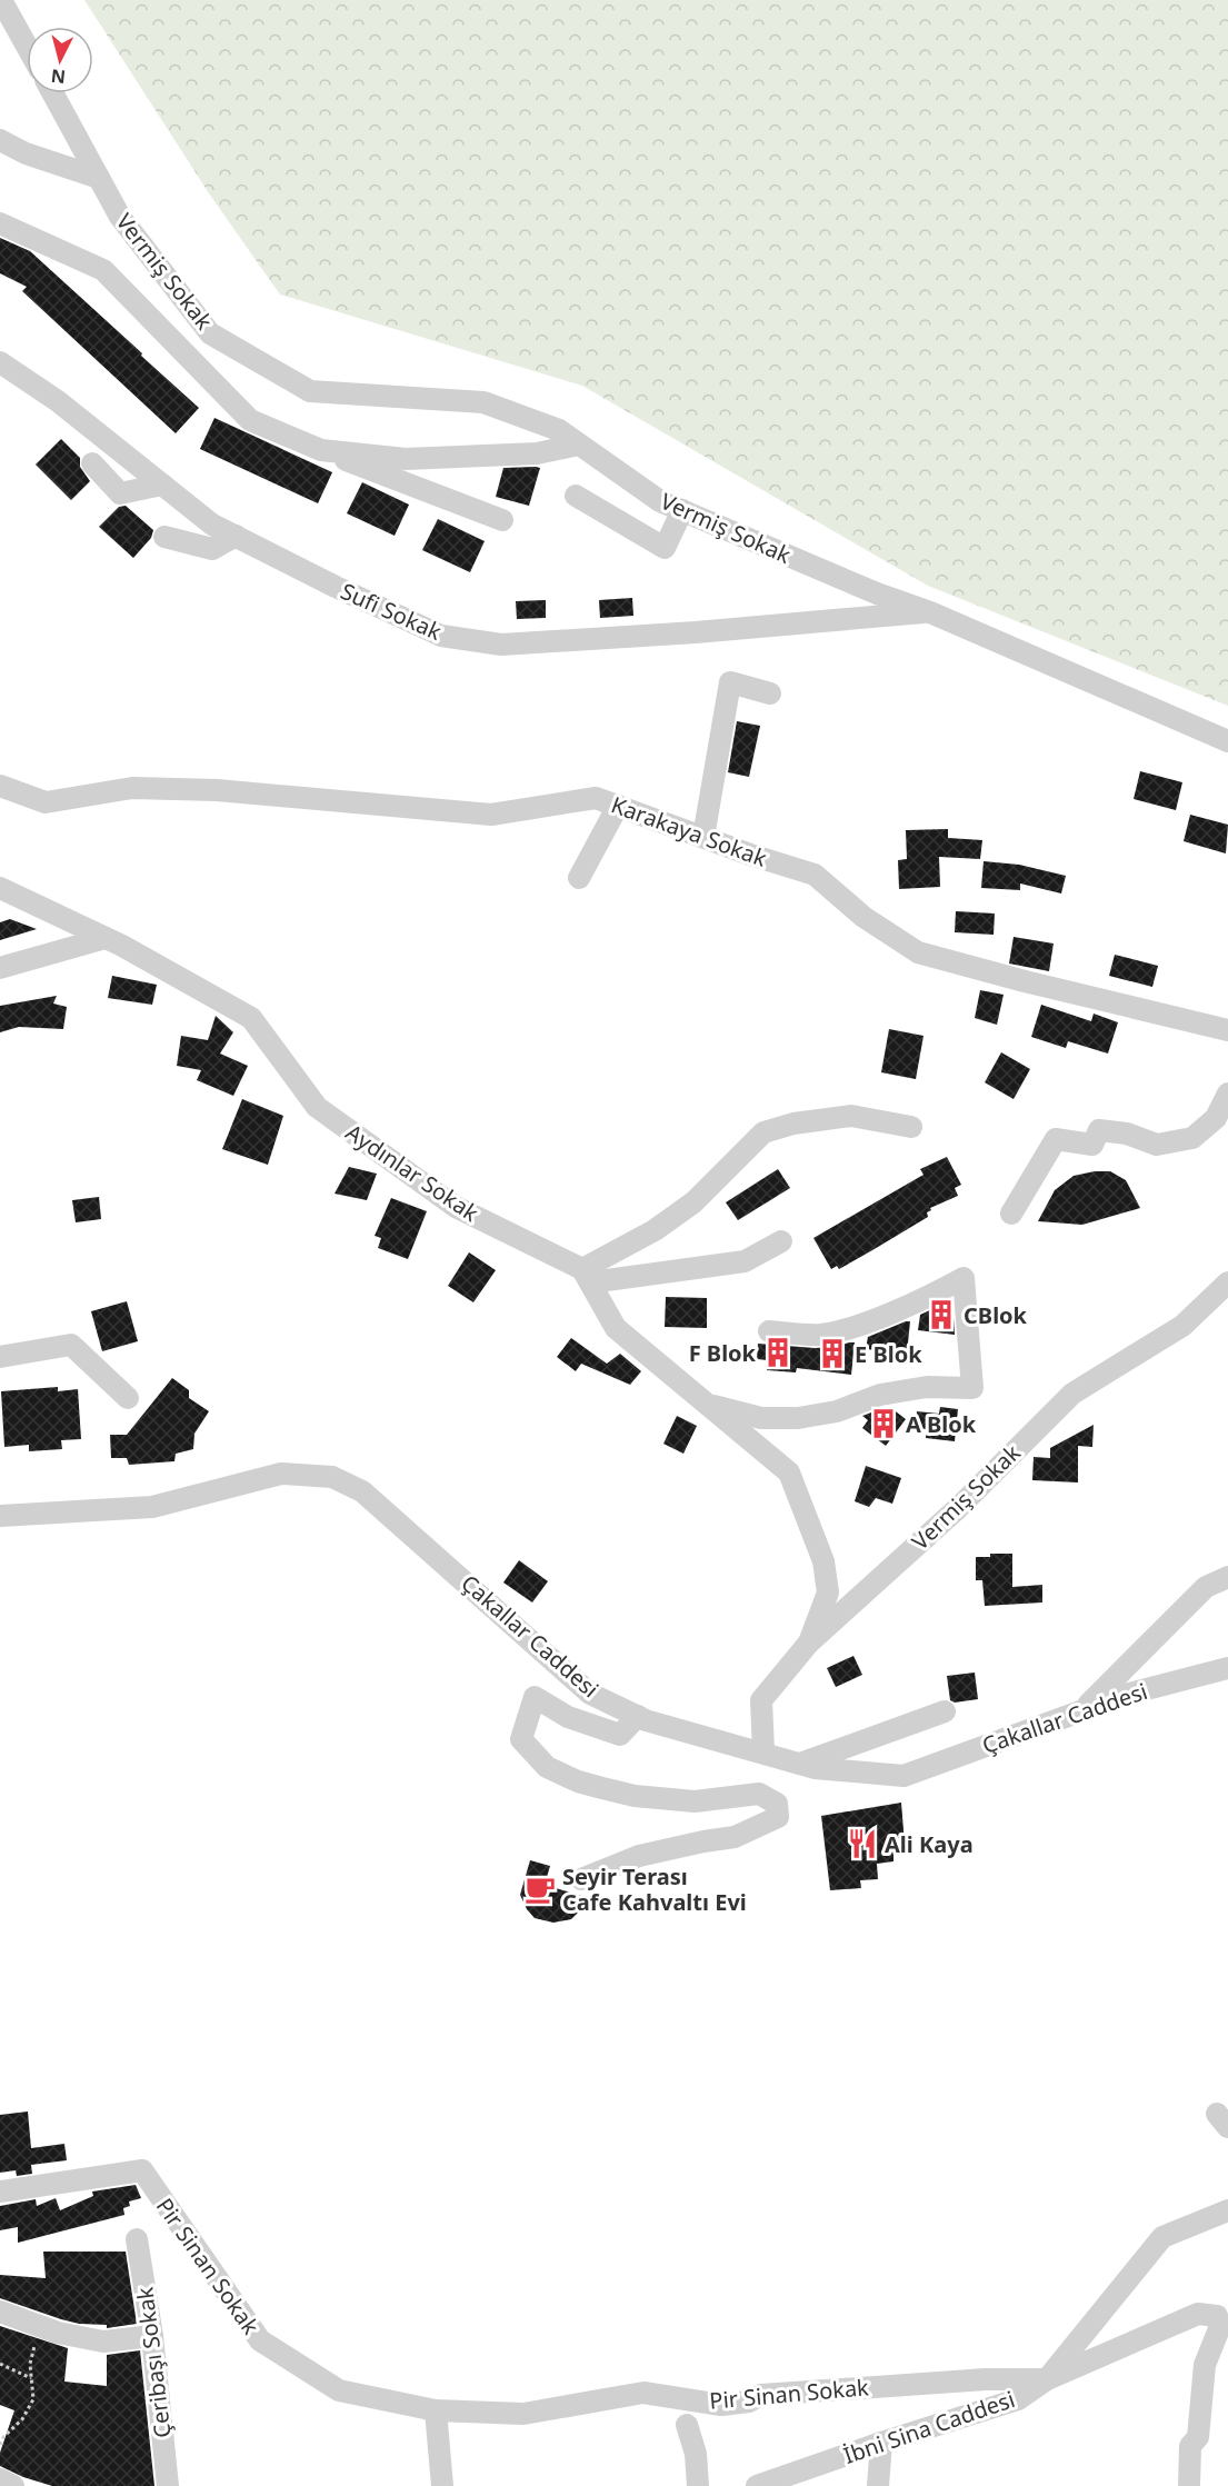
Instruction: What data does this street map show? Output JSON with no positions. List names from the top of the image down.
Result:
{
  "streets": {
    "street": [
      "Vermiş Sokak",
      "Sufi Sokak",
      "Karakaya Sokak",
      "Aydınlar Sokak",
      "Çakallar Caddesi",
      "Pir Sinan Sokak",
      "Çeribaşı Sokak",
      "İbni Sina Caddesi"
    ]
  },
  "crossings": [
    ["Vermiş Sokak", "Sufi Sokak"],
    ["Vermiş Sokak", "Çakallar Caddesi"],
    ["Pir Sinan Sokak", "İbni Sina Caddesi"]
  ],
  "places": {
    "building": [
      "CBlok",
      "F Blok",
      "E Blok",
      "A Blok"
    ],
    "restaurant": ["Ali Kaya"],
    "cafe": ["Seyir Terası Cafe Kahvaltı Evi"]
  },
  "north": "bottom"
}
